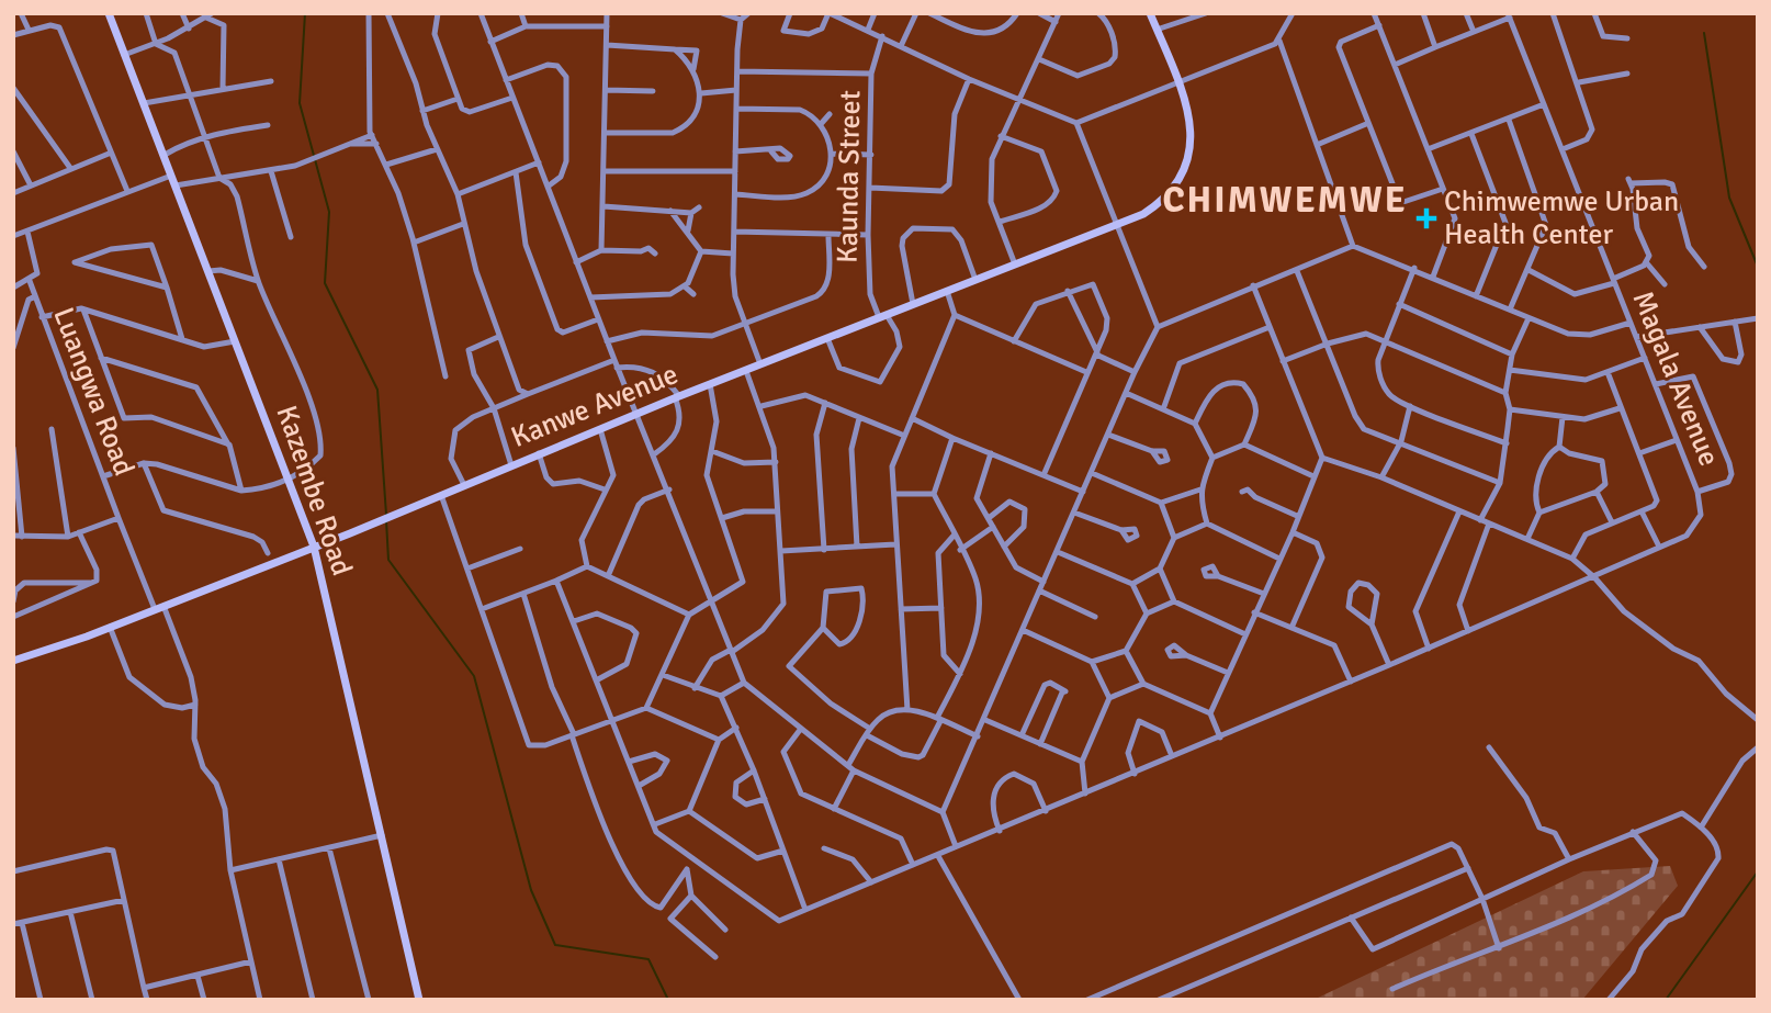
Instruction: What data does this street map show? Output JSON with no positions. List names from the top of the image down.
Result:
{
  "streets": {
    "main road": ["Kanwe Avenue", "Kazembe Road"],
    "street": ["Kaunda Street", "Magala Avenue", "Luangwa Road"]
  },
  "crossings": [
    ["Kaunda Street", "Kanwe Avenue"],
    ["Luangwa Road", "Kanwe Avenue"],
    ["Kanwe Avenue", "Kazembe Road"]
  ],
  "districts": ["CHIMWEMWE"],
  "places": {
    "health": ["Chimwemwe Urban Health Center"]
  }
}
